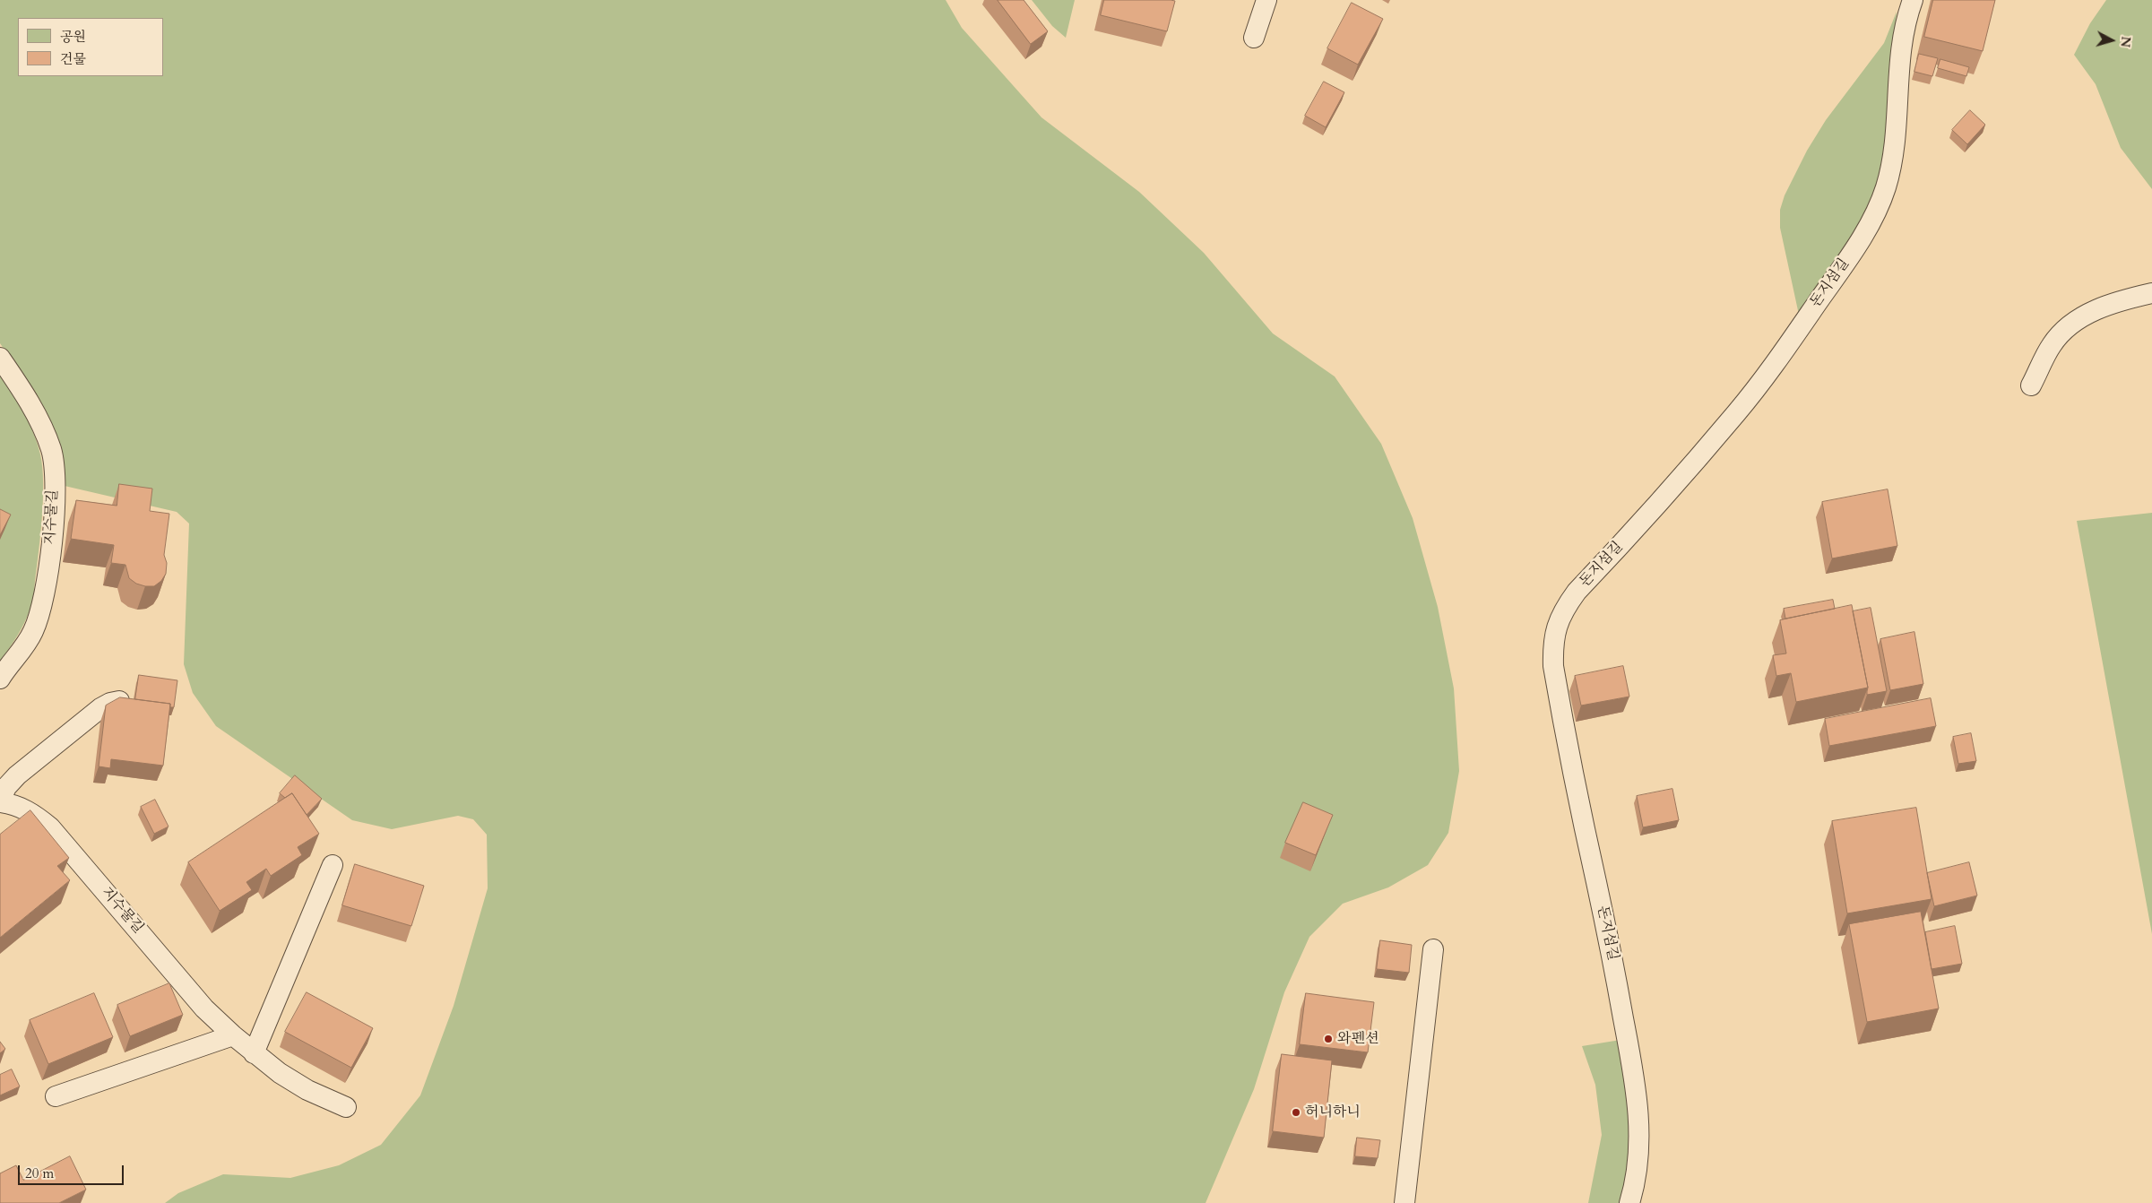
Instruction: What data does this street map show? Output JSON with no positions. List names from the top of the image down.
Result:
{
  "streets": {
    "lane": ["돈지섬길", "지수물길"]
  },
  "places": ["와펜션", "허니하니"],
  "legend": ["공원", "건물"],
  "scale_bar": "20 m",
  "north": "right"
}
